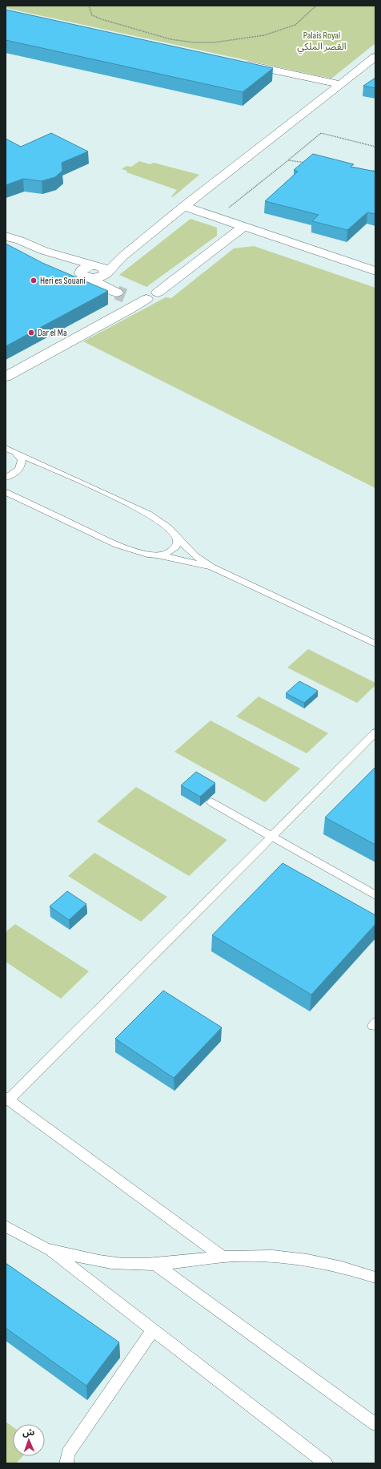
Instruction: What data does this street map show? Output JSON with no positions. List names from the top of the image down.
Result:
{
  "parks": ["Palais Royal القصر الملكي"],
  "places": ["Heri es Souani", "Dar el Ma"],
  "north": "top"
}
